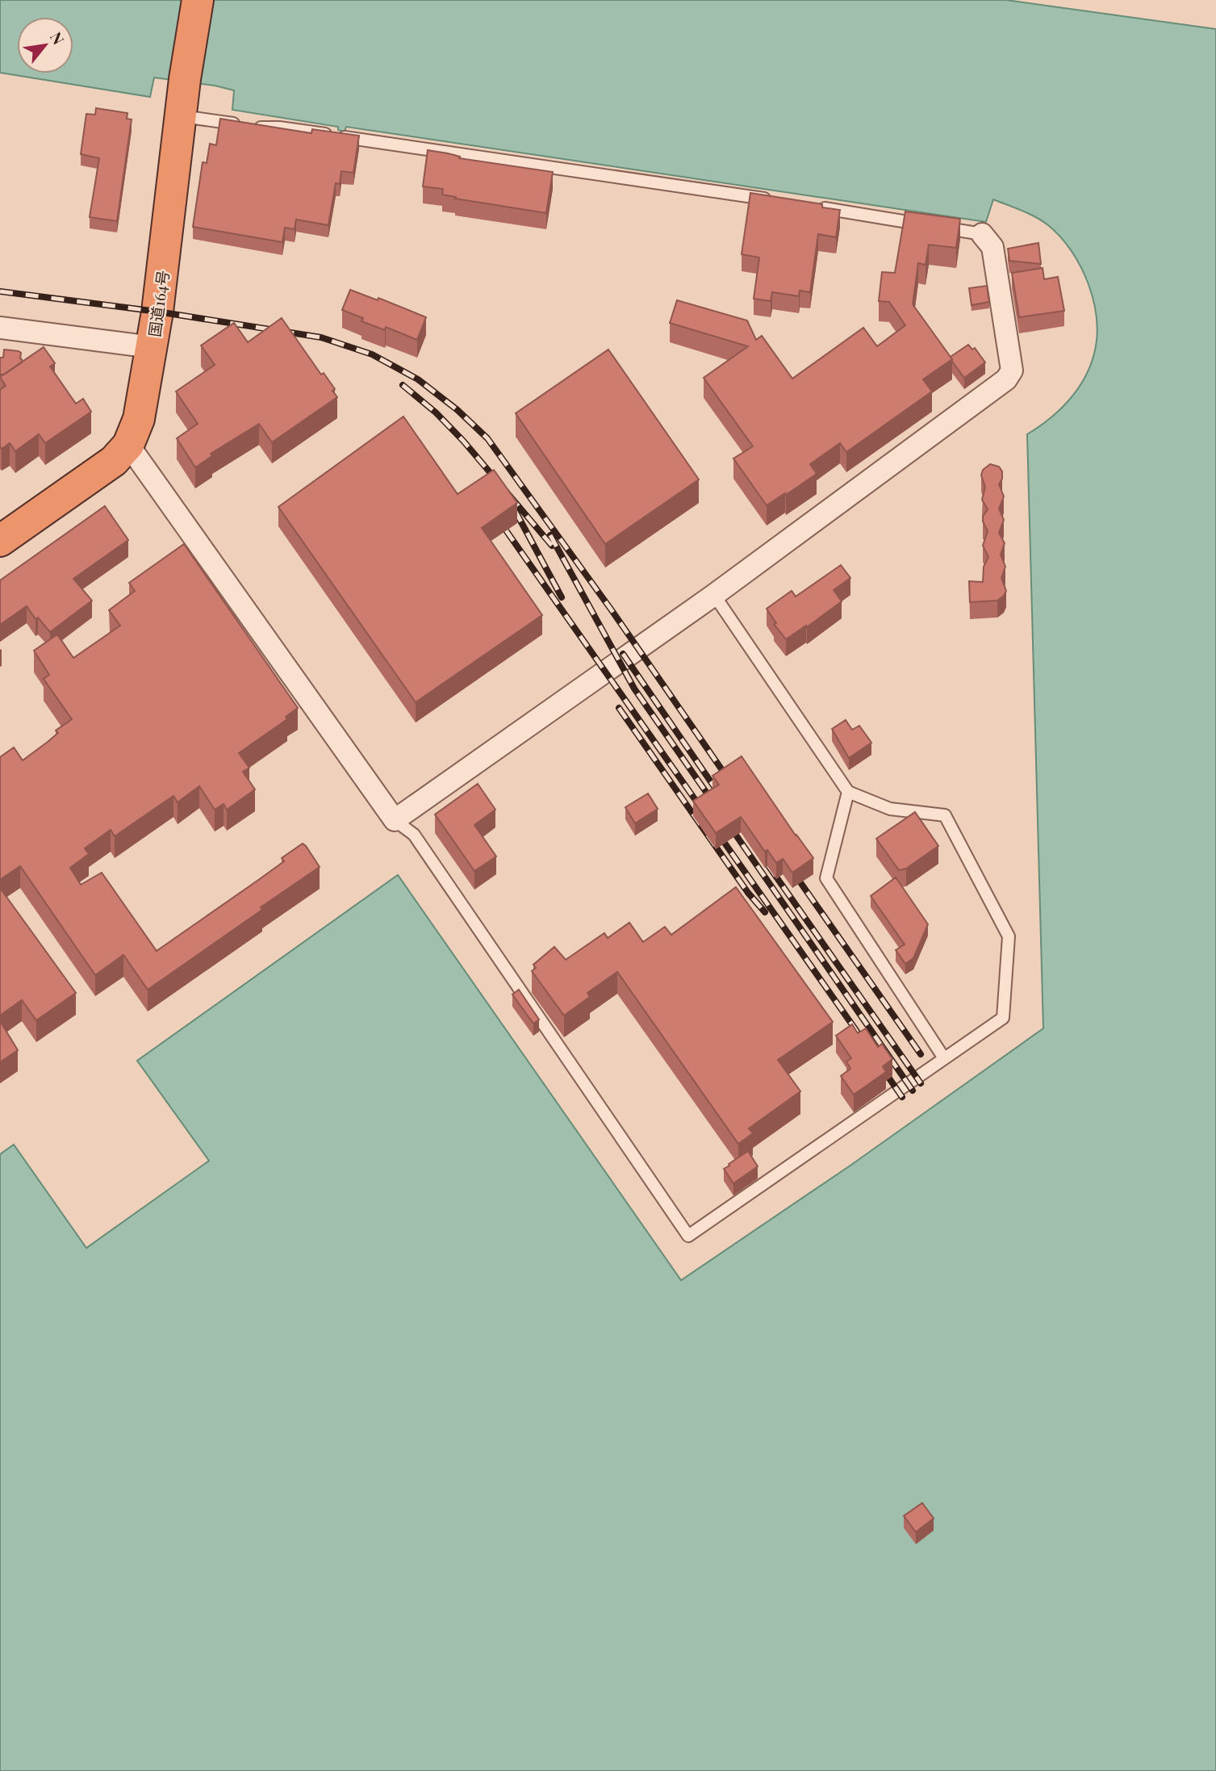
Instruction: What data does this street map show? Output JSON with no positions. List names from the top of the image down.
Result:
{
  "streets": {
    "highway": ["国道164号"]
  },
  "north": "top right"
}
